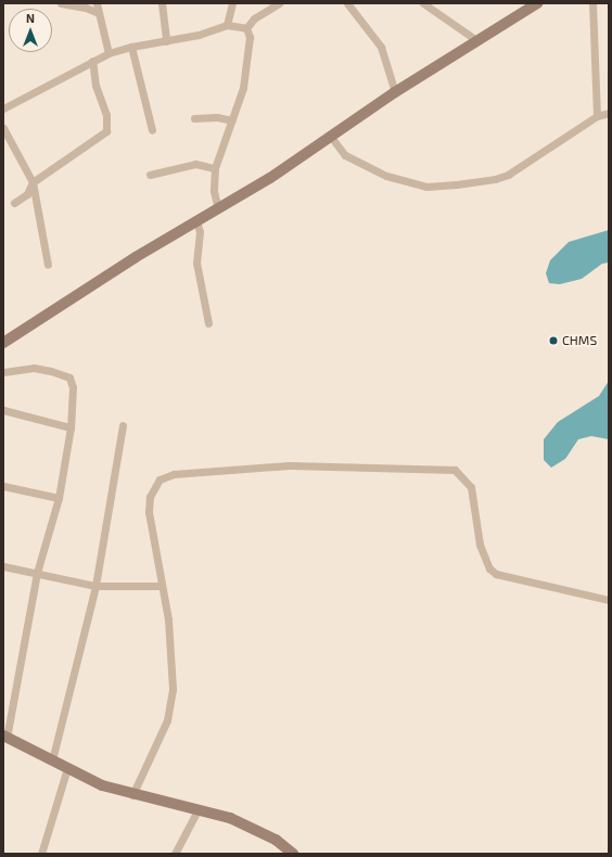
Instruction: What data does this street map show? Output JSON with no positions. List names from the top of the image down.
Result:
{
  "places": ["CHMS"],
  "north": "top"
}
